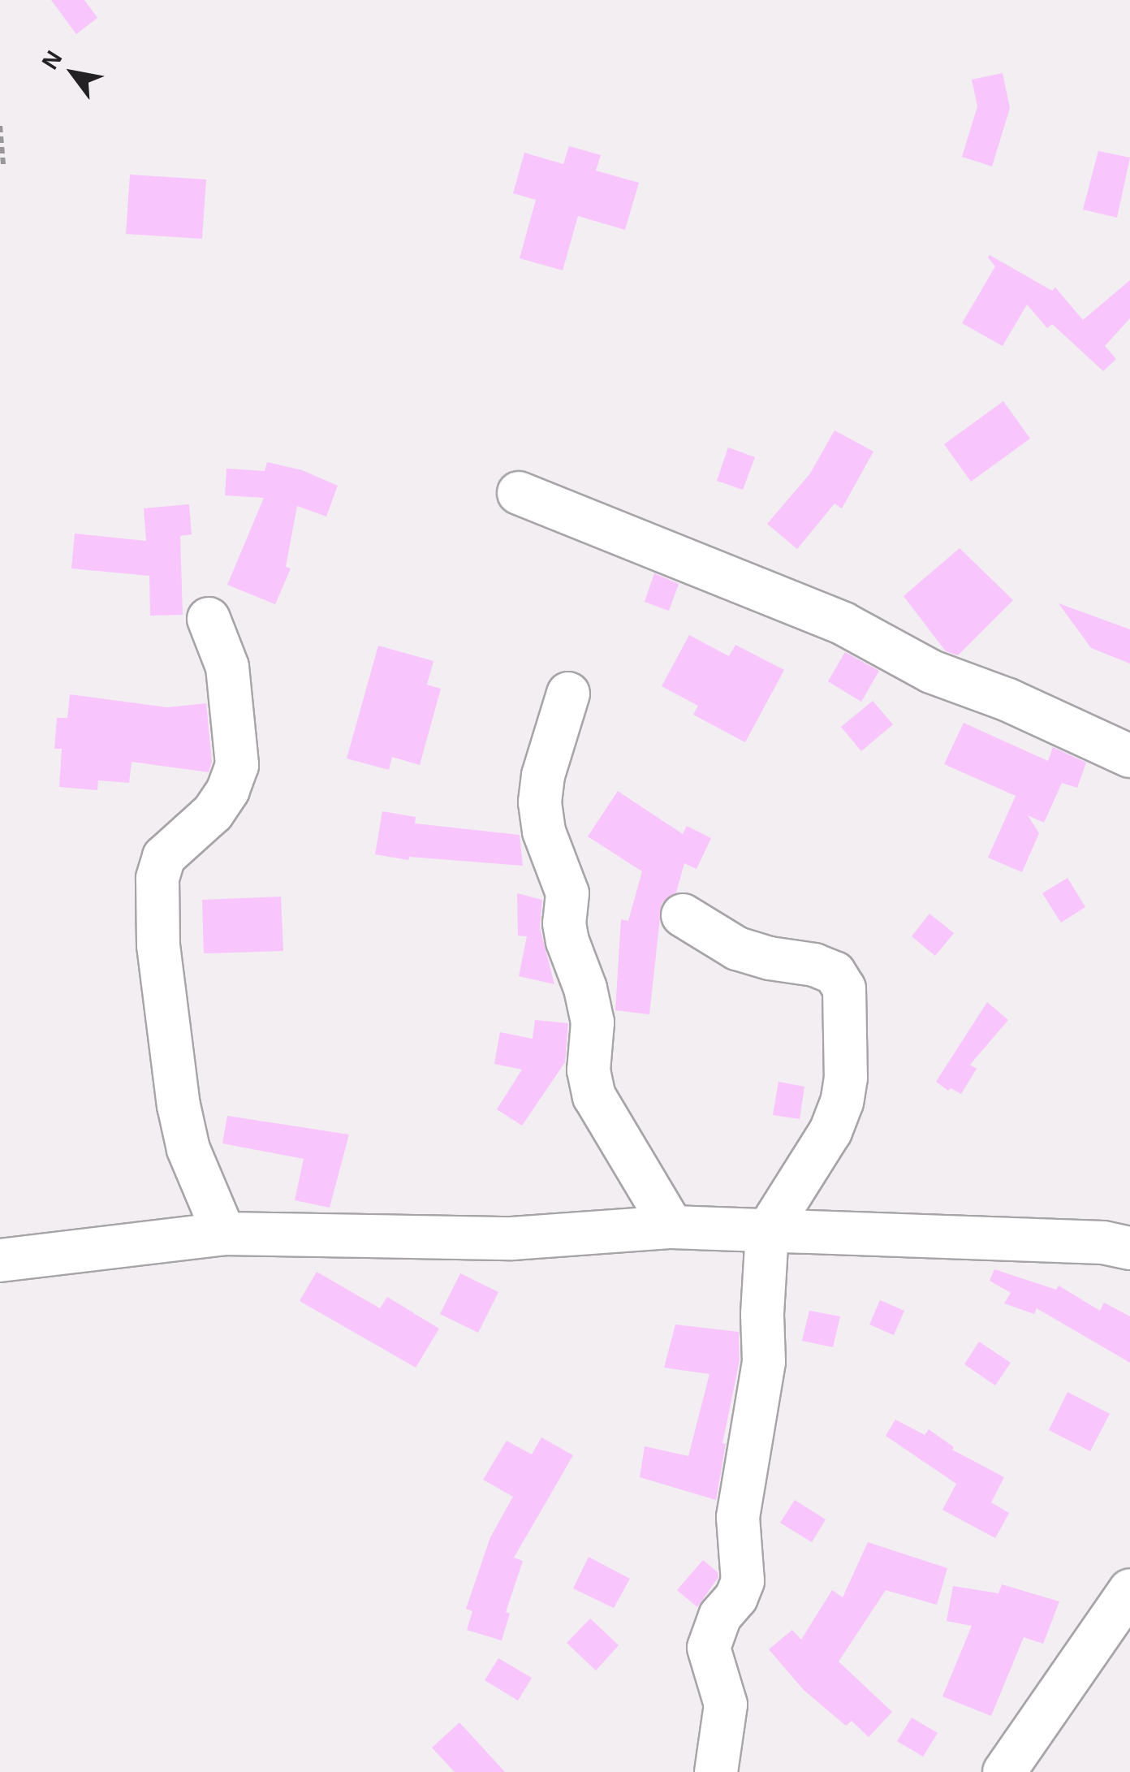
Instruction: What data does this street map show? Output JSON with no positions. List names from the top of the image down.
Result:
{
  "north": "top left"
}
